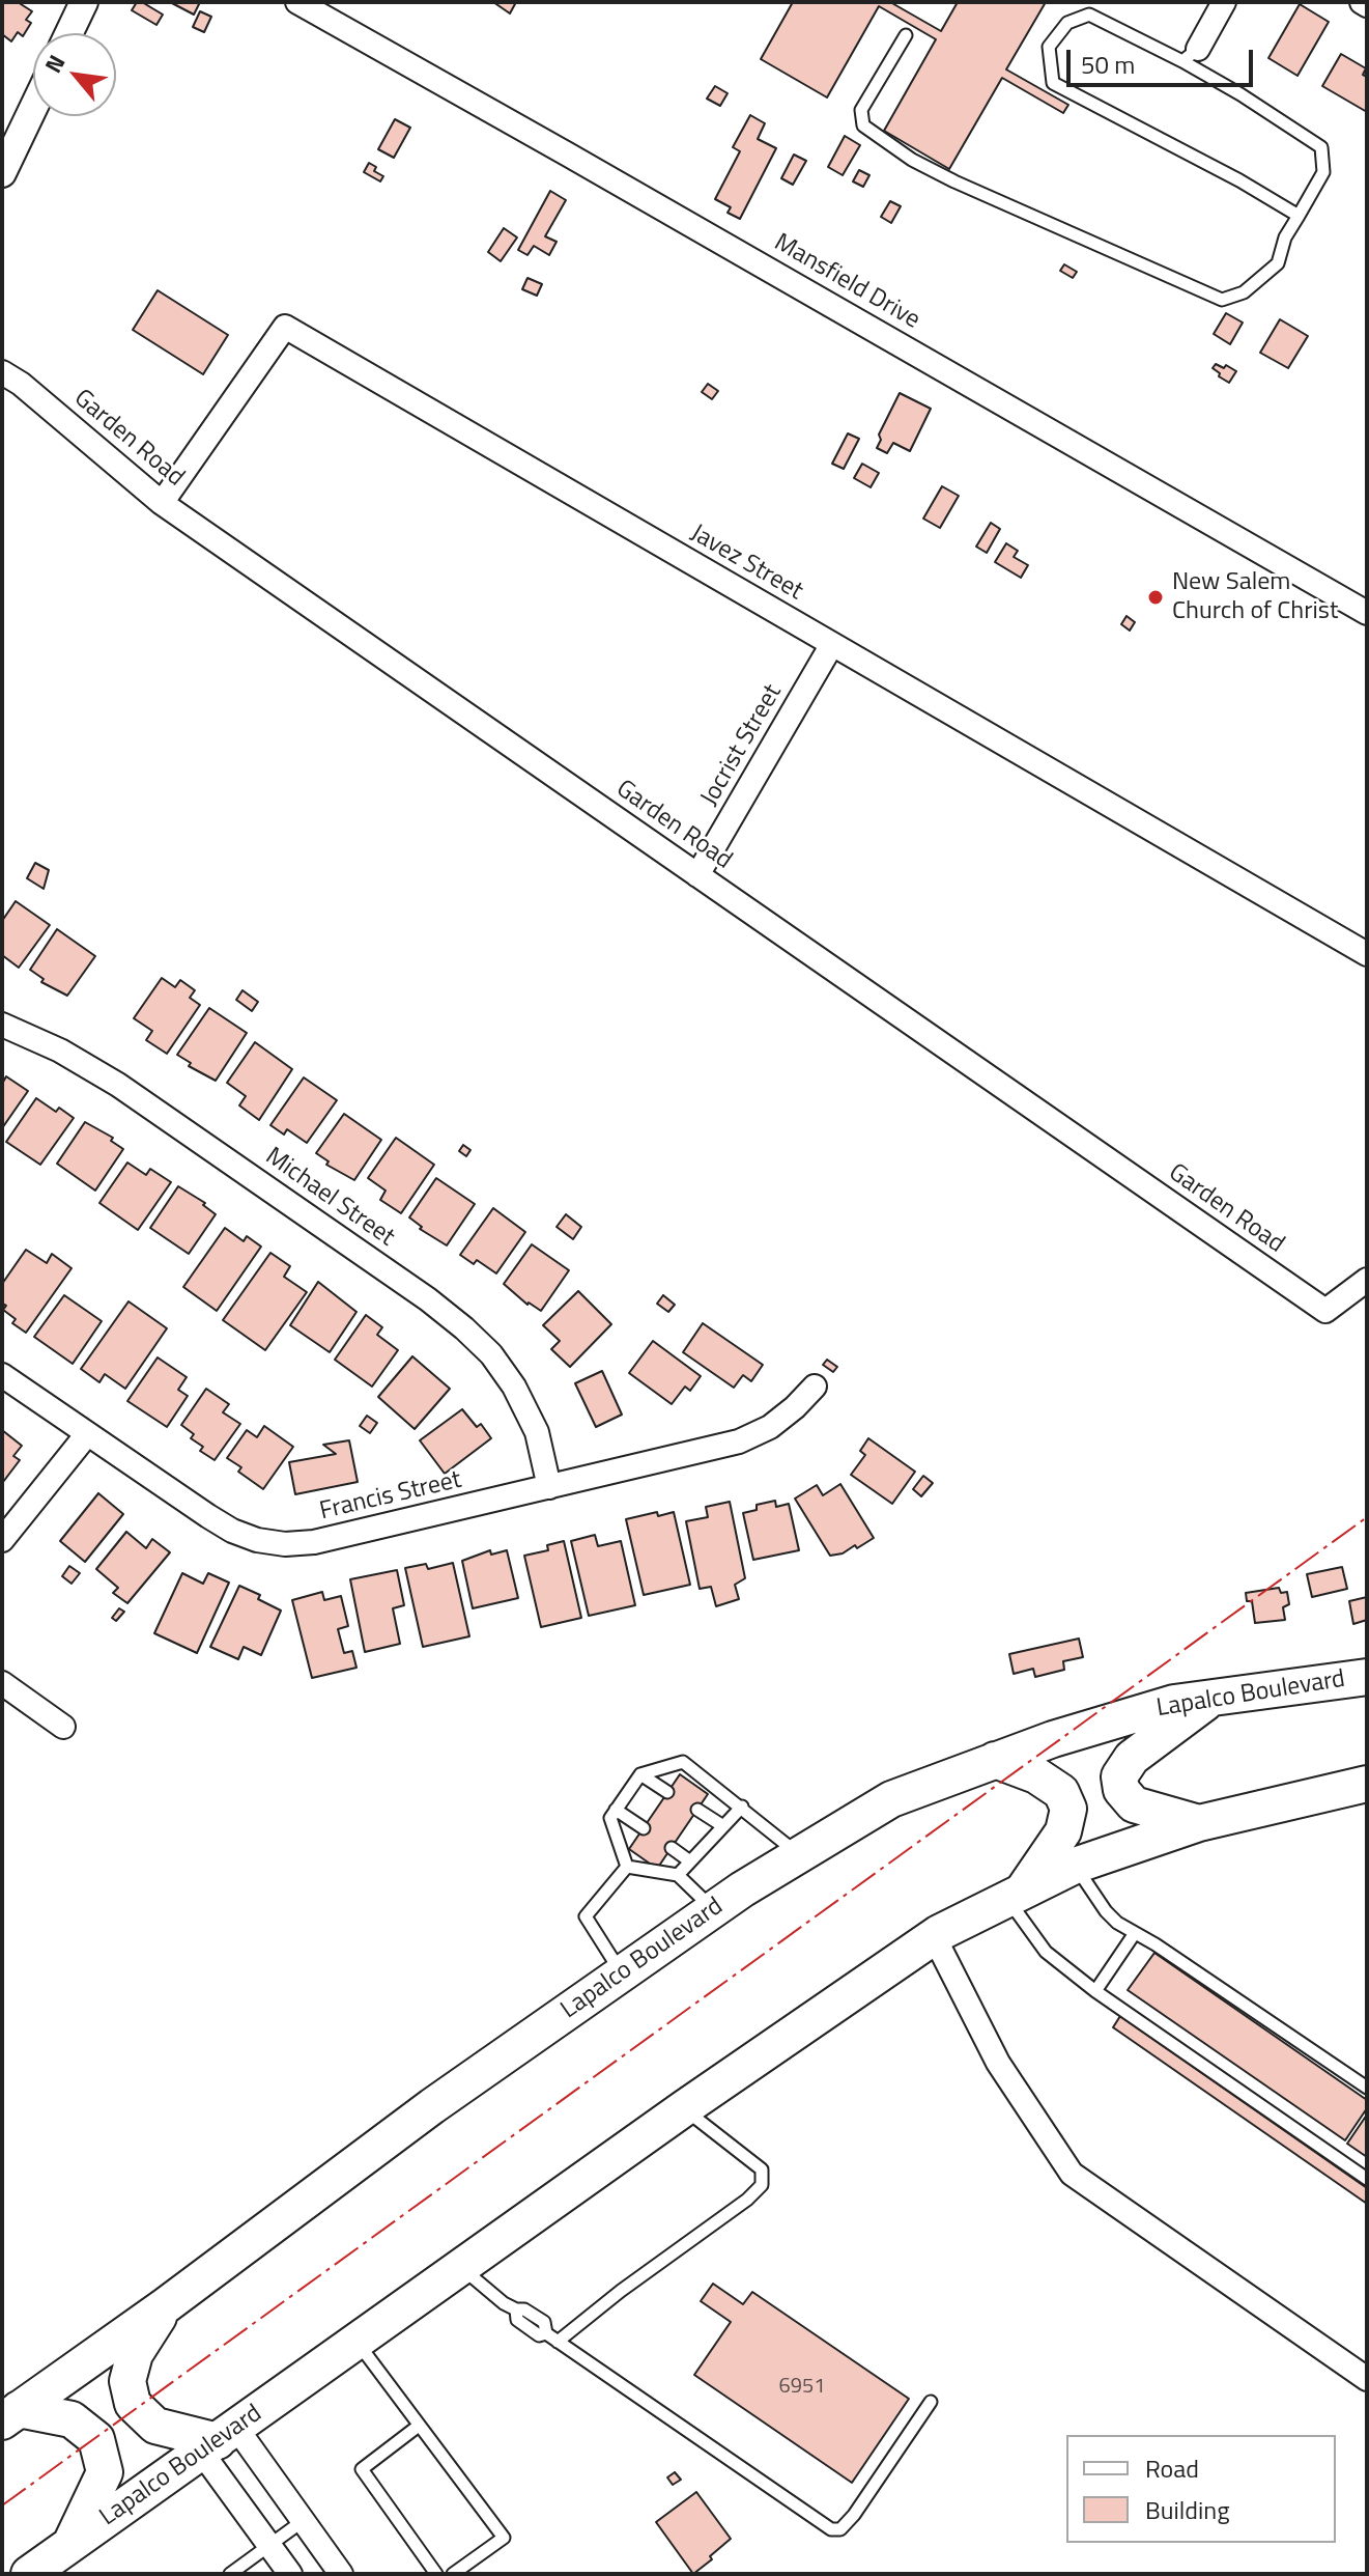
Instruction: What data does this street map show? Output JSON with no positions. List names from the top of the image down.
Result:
{
  "streets": {
    "main road": ["Lapalco Boulevard"],
    "street": [
      "Mansfield Drive",
      "Garden Road",
      "Javez Street",
      "Jocrist Street",
      "Michael Street",
      "Francis Street"
    ]
  },
  "crossings": [
    ["Garden Road", "Javez Street"],
    ["Garden Road", "Jocrist Street"],
    ["Javez Street", "Jocrist Street"],
    ["Michael Street", "Francis Street"]
  ],
  "places": ["New Salem Church of Christ"],
  "house_numbers": ["6951"],
  "legend": ["Road", "Building"],
  "scale_bar": "50 m",
  "north": "top left"
}
